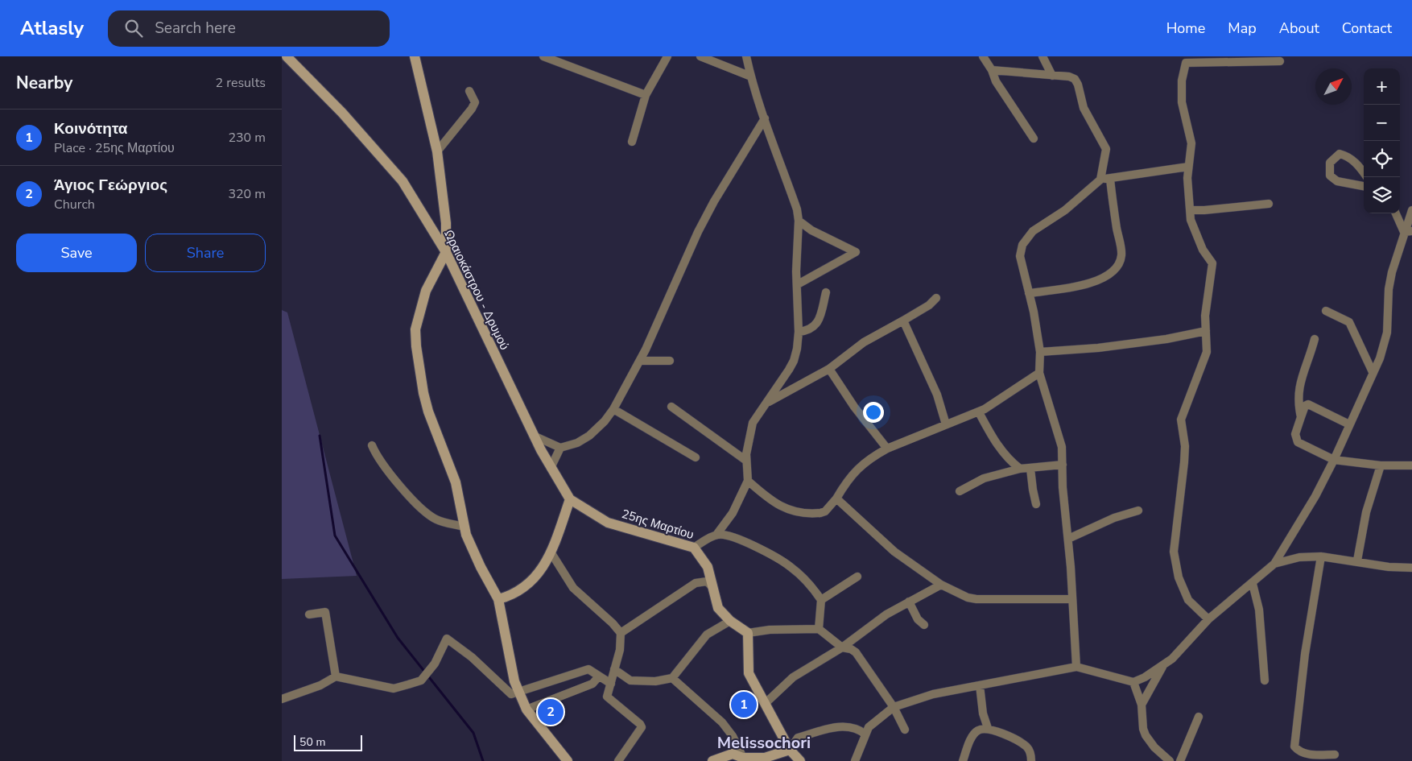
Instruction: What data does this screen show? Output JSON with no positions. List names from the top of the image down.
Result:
{
  "streets": {
    "main road": ["Ωραιοκάστρου - Δρυμού", "25ης Μαρτίου"]
  },
  "crossings": [
    ["Ωραιοκάστρου - Δρυμού", "25ης Μαρτίου"]
  ],
  "districts": ["Melissochori"],
  "scale_bar": "50 m",
  "north": "top right",
  "page": {
    "header": "Atlasly",
    "search": "Search here",
    "nav": [
      "Home",
      "Map",
      "About",
      "Contact"
    ],
    "heading": ["Nearby", "2 results"],
    "map_buttons": ["+", "−"],
    "list": [
      {
        "mark": "1",
        "name": "Κοινότητα",
        "note": "Place · 25ης Μαρτίου",
        "value": "230 m"
      },
      {
        "mark": "2",
        "name": "Άγιος Γεώργιος",
        "note": "Church",
        "value": "320 m"
      }
    ],
    "buttons": ["Save", "Share"],
    "pins": ["1", "2"],
    "scale": "50 m"
  }
}
